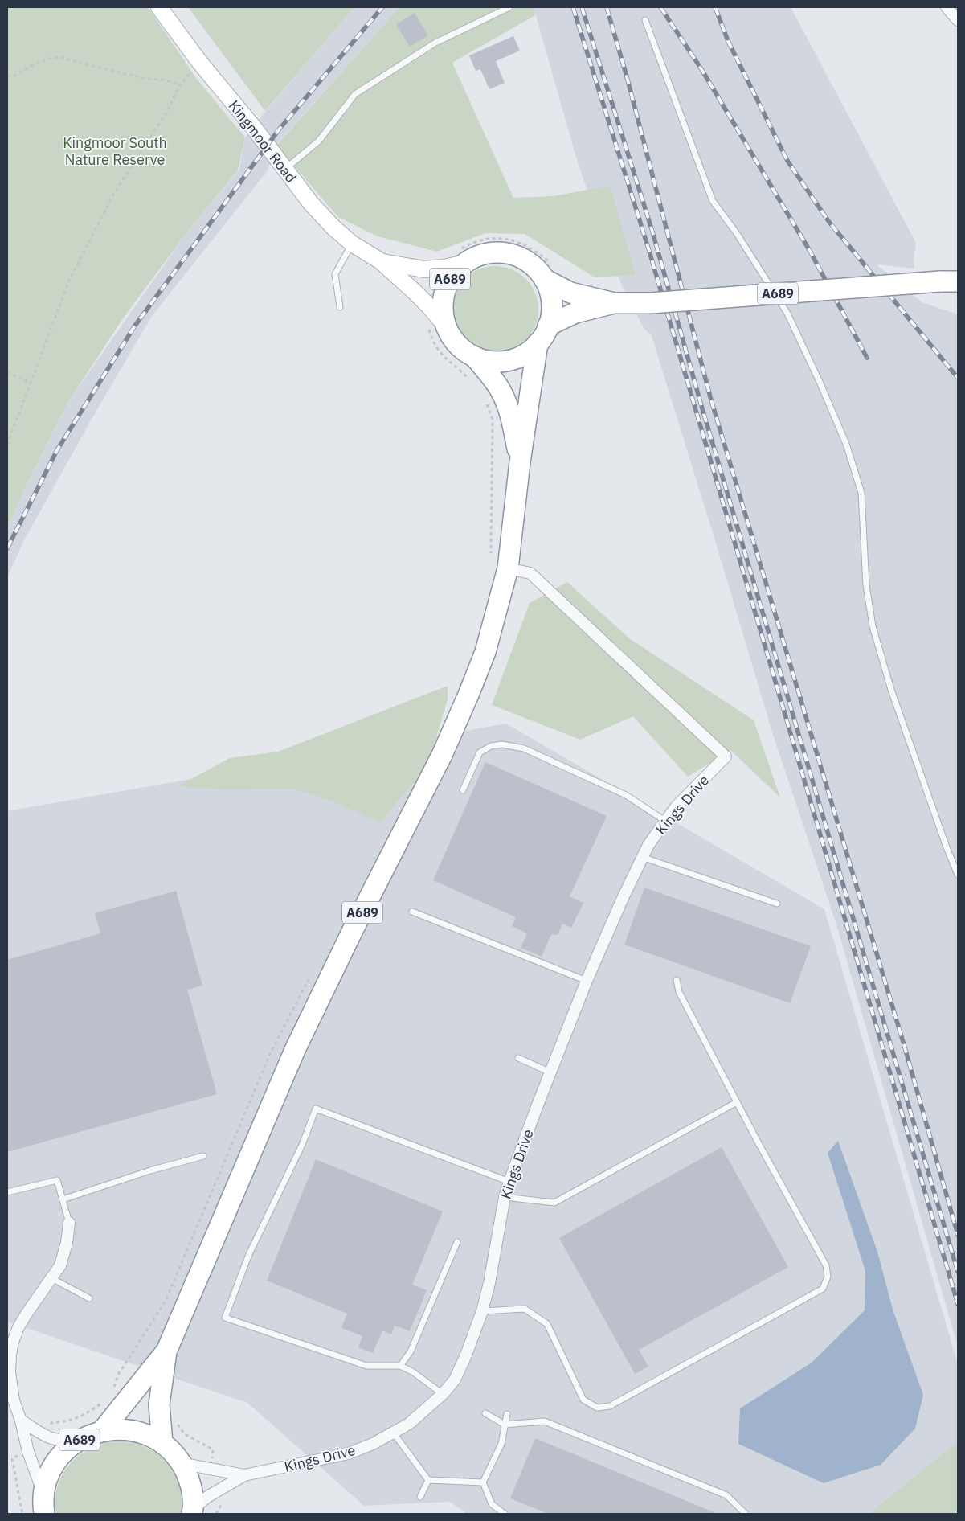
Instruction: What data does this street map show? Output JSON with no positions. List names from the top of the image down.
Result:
{
  "streets": {
    "highway": ["A689"],
    "street": ["Kingmoor Road", "Kings Drive"]
  },
  "crossings": [
    ["Kingmoor Road", "A689"],
    ["A689", "Kings Drive"]
  ],
  "parks": ["Kingmoor South Nature Reserve"]
}
